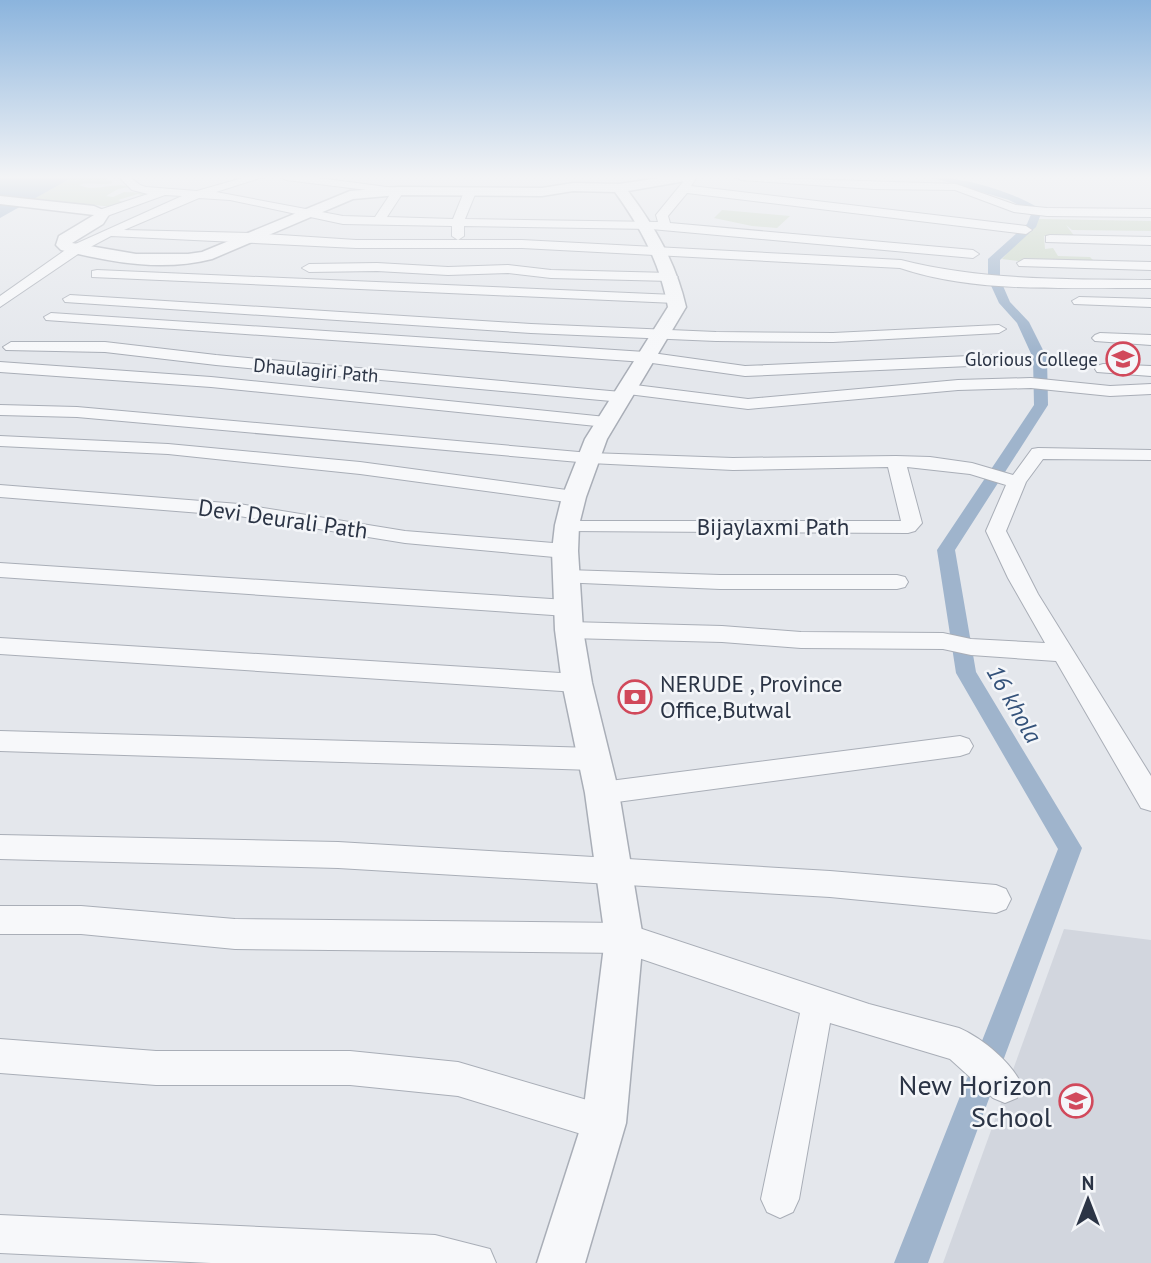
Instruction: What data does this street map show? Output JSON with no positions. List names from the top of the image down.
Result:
{
  "streets": {
    "street": ["Dhaulagiri Path", "Devi Deurali Path", "Bijaylaxmi Path"]
  },
  "crossings": [
    ["Devi Deurali Path", "Bijaylaxmi Path"]
  ],
  "water": ["16 khola"],
  "places": {
    "school or university": ["Glorious College", "New Horizon School"],
    "bank": ["NERUDE , Province Office,Butwal"]
  },
  "north": "top"
}
